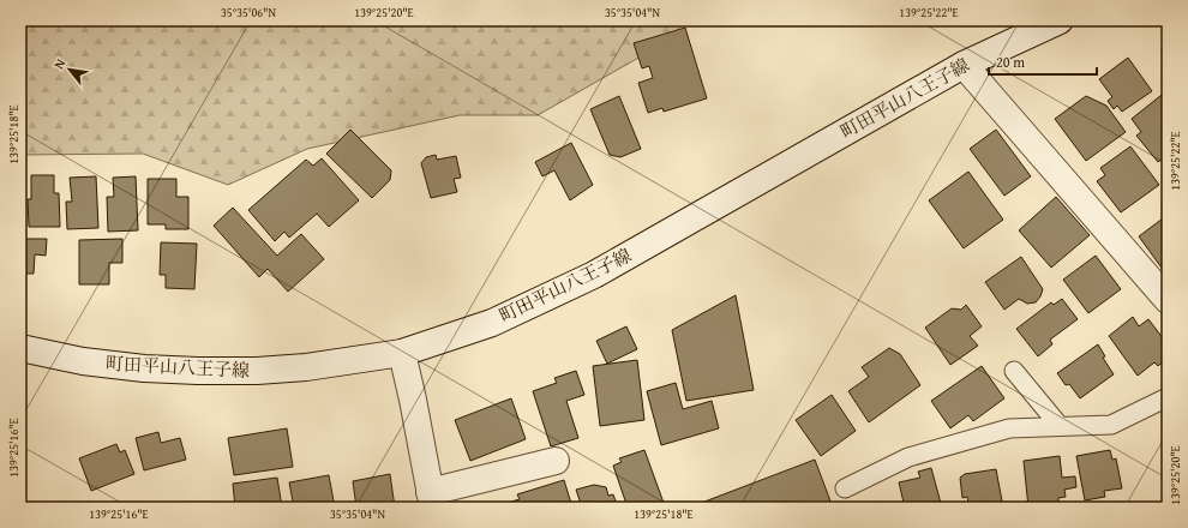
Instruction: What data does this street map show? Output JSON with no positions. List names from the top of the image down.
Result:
{
  "streets": {
    "main road": ["町田平山八王子線"]
  },
  "scale_bar": "20 m",
  "north": "top left",
  "coordinates": [
    "35°35'06\"N",
    "139°25'20\"E",
    "35°35'04\"N",
    "139°25'22\"E",
    "139°25'18\"E",
    "139°25'16\"E"
  ]
}
